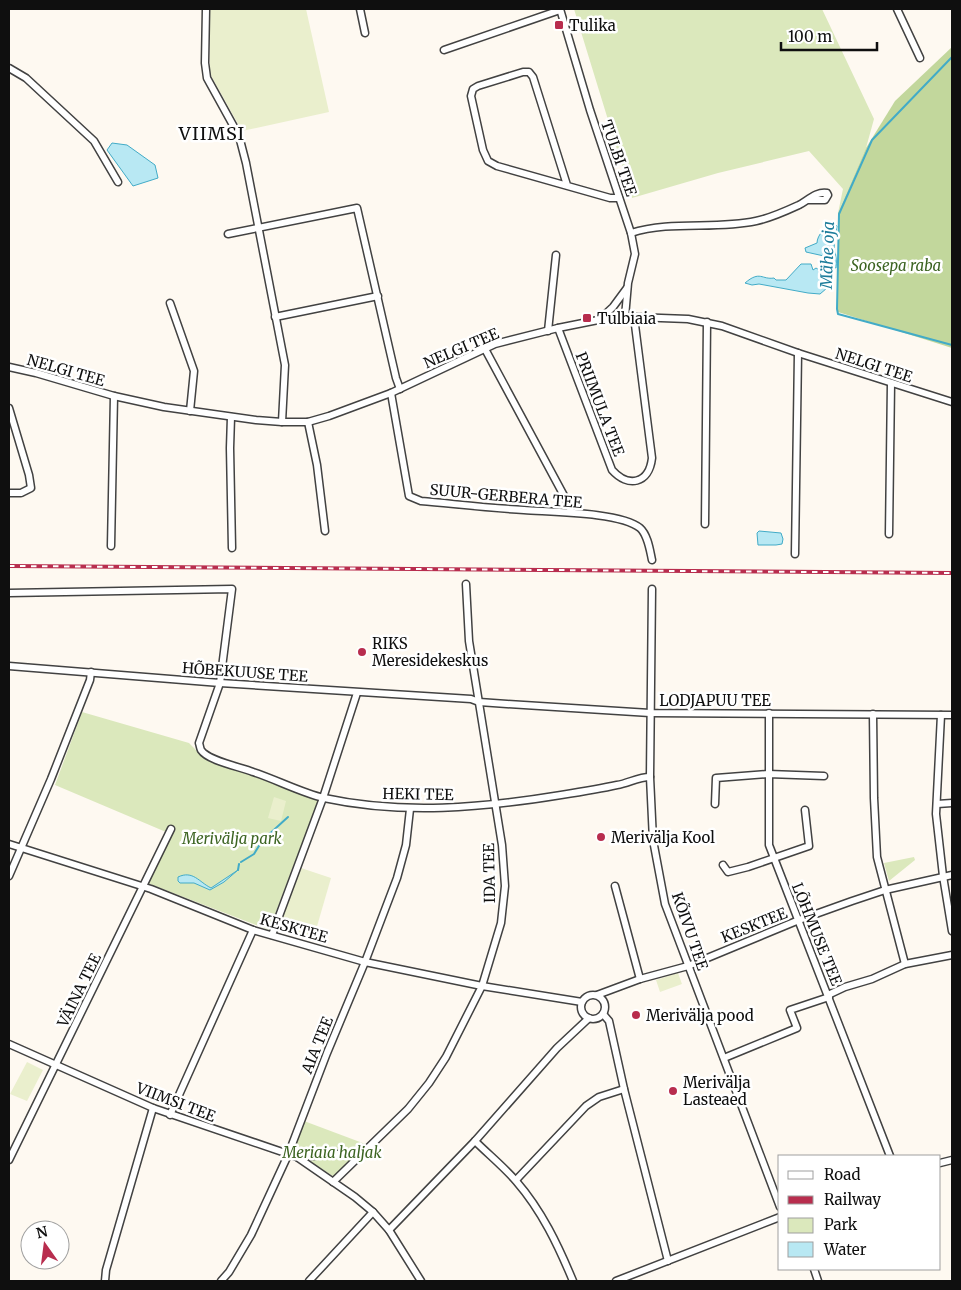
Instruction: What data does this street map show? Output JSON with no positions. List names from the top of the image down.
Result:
{
  "streets": {
    "street": [
      "TULBI TEE",
      "NELGI TEE",
      "PRIIMULA TEE",
      "SUUR-GERBERA TEE",
      "HÕBEKUUSE TEE",
      "LODJAPUU TEE",
      "HEKI TEE",
      "IDA TEE",
      "KESKTEE",
      "KÕIVU TEE",
      "LÕHMUSE TEE",
      "VÄINA TEE",
      "AIA TEE",
      "VIIMSI TEE"
    ]
  },
  "crossings": [
    ["TULBI TEE", "NELGI TEE"],
    ["NELGI TEE", "PRIIMULA TEE"],
    ["NELGI TEE", "SUUR-GERBERA TEE"],
    ["HÕBEKUUSE TEE", "LODJAPUU TEE"],
    ["HÕBEKUUSE TEE", "HEKI TEE"],
    ["HÕBEKUUSE TEE", "IDA TEE"],
    ["LODJAPUU TEE", "IDA TEE"],
    ["LODJAPUU TEE", "KÕIVU TEE"],
    ["LODJAPUU TEE", "LÕHMUSE TEE"],
    ["HEKI TEE", "IDA TEE"],
    ["HEKI TEE", "KÕIVU TEE"],
    ["HEKI TEE", "AIA TEE"],
    ["IDA TEE", "KESKTEE"],
    ["IDA TEE", "VIIMSI TEE"],
    ["KESKTEE", "KÕIVU TEE"],
    ["KESKTEE", "LÕHMUSE TEE"],
    ["KESKTEE", "VÄINA TEE"],
    ["KESKTEE", "AIA TEE"],
    ["VÄINA TEE", "VIIMSI TEE"],
    ["AIA TEE", "VIIMSI TEE"]
  ],
  "districts": ["VIIMSI"],
  "water": ["Mähe oja"],
  "parks": ["Soosepa raba", "Merivälja park", "Meriaia haljak"],
  "places": {
    "transit": ["Tulika", "Tulbiaia"],
    "other": [
      "RIKS Meresidekeskus",
      "Merivälja Kool",
      "Merivälja pood",
      "Merivälja Lasteaed"
    ]
  },
  "legend": [
    "Road",
    "Railway",
    "Park",
    "Water"
  ],
  "scale_bar": "100 m",
  "north": "top"
}
